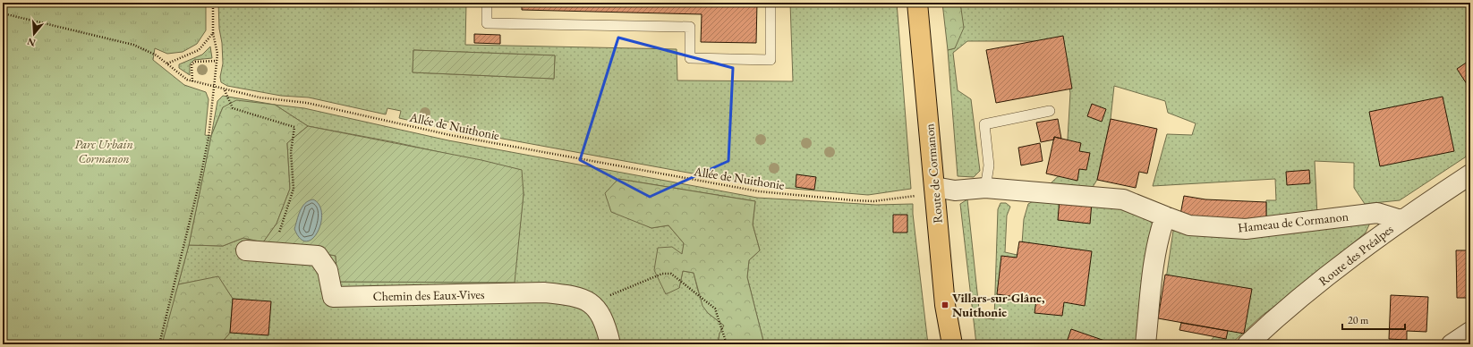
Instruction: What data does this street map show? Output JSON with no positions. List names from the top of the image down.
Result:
{
  "streets": {
    "main road": ["Route de Cormanon"],
    "street": ["Hameau de Cormanon", "Route des Préalpes", "Chemin des Eaux-Vives"],
    "path": ["Allée de Nuithonie"]
  },
  "crossings": [
    ["Allée de Nuithonie", "Route de Cormanon"],
    ["Allée de Nuithonie", "Hameau de Cormanon"],
    ["Route de Cormanon", "Hameau de Cormanon"],
    ["Hameau de Cormanon", "Route des Préalpes"]
  ],
  "parks": ["Parc Urbain Cormanon"],
  "places": {
    "transit": ["Villars-sur-Glâne, Nuithonie"]
  },
  "scale_bar": "20 m",
  "north": "bottom"
}
